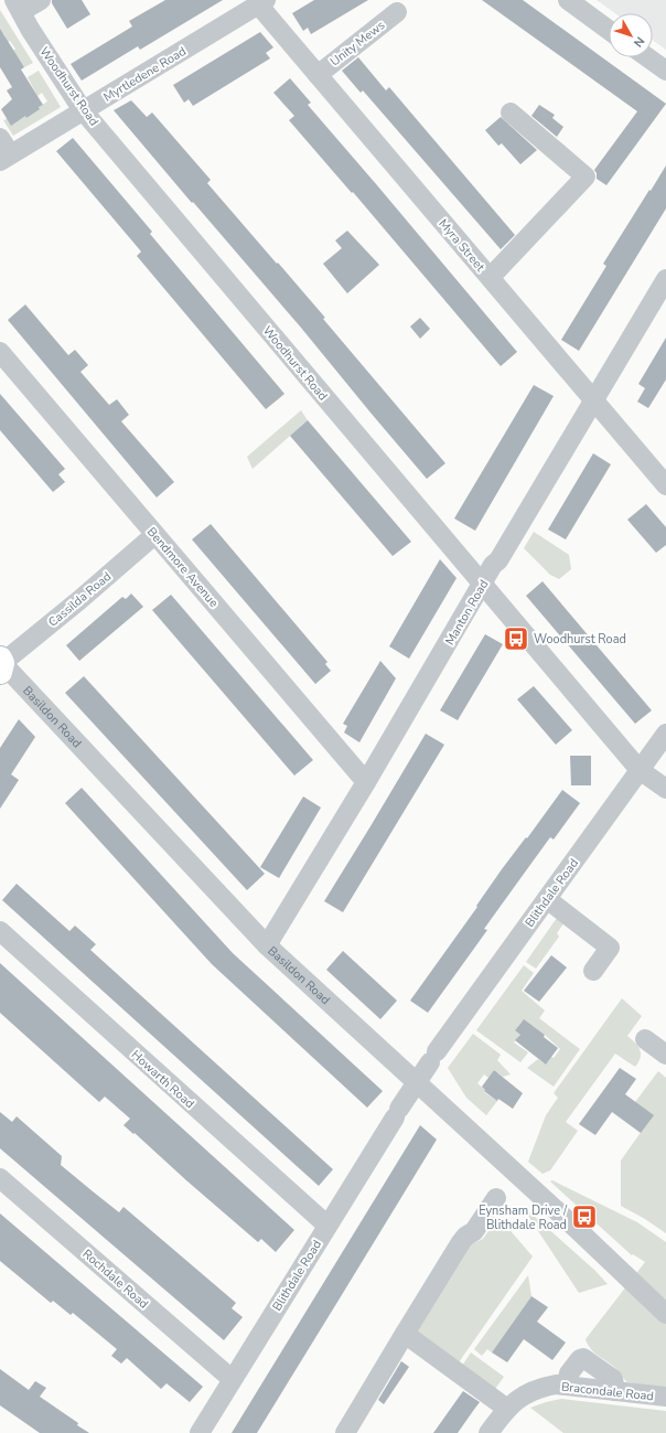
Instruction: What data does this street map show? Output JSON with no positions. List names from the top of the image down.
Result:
{
  "streets": {
    "street": [
      "Unity Mews",
      "Myrtledene Road",
      "Woodhurst Road",
      "Myra Street",
      "Bendmore Avenue",
      "Cassilda Road",
      "Manton Road",
      "Basildon Road",
      "Blithdale Road",
      "Howarth Road",
      "Rochdale Road",
      "Bracondale Road"
    ]
  },
  "crossings": [
    ["Unity Mews", "Myra Street"],
    ["Myrtledene Road", "Woodhurst Road"],
    ["Myrtledene Road", "Myra Street"],
    ["Woodhurst Road", "Manton Road"],
    ["Woodhurst Road", "Blithdale Road"],
    ["Myra Street", "Manton Road"],
    ["Bendmore Avenue", "Cassilda Road"],
    ["Bendmore Avenue", "Manton Road"],
    ["Cassilda Road", "Basildon Road"],
    ["Manton Road", "Basildon Road"],
    ["Basildon Road", "Blithdale Road"],
    ["Blithdale Road", "Howarth Road"],
    ["Blithdale Road", "Rochdale Road"]
  ],
  "places": {
    "bus stop": ["Woodhurst Road", "Eynsham Drive / Blithdale Road"]
  },
  "north": "bottom right"
}
